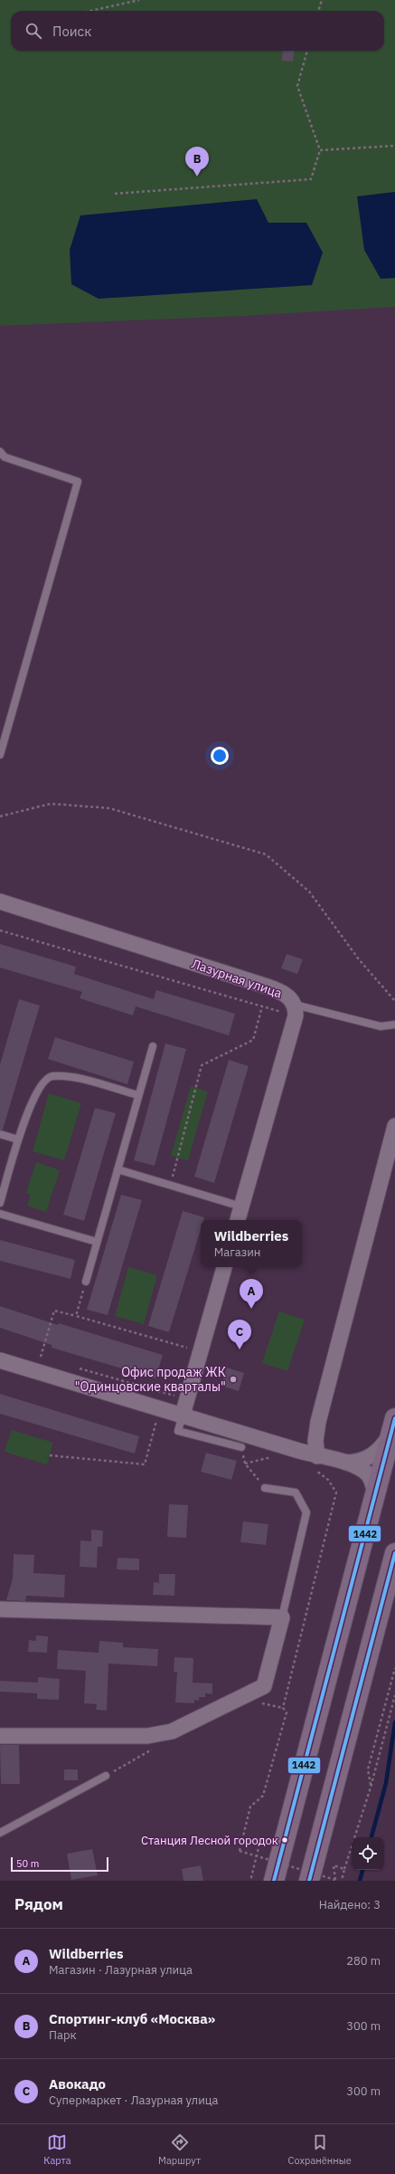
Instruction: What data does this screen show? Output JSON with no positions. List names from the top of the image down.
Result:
{
  "streets": {
    "street": ["Лазурная улица"]
  },
  "places": ["Офис продаж ЖК \"Одинцовские кварталы\"", "Станция Лесной городок"],
  "lines": ["transit line 1442"],
  "scale_bar": "50 m",
  "page": {
    "search": "Поиск",
    "pins": ["B", "A", "C"],
    "popup": ["Wildberries", "Магазин"],
    "scale": "50 m",
    "heading": ["Рядом", "Найдено: 3"],
    "list": [
      {
        "mark": "A",
        "name": "Wildberries",
        "note": "Магазин · Лазурная улица",
        "value": "280 m"
      },
      {
        "mark": "B",
        "name": "Спортинг-клуб «Москва»",
        "note": "Парк",
        "value": "300 m"
      },
      {
        "mark": "C",
        "name": "Авокадо",
        "note": "Супермаркет · Лазурная улица",
        "value": "300 m"
      }
    ],
    "nav": ["Карта", "Маршрут", "Сохранённые"]
  }
}
